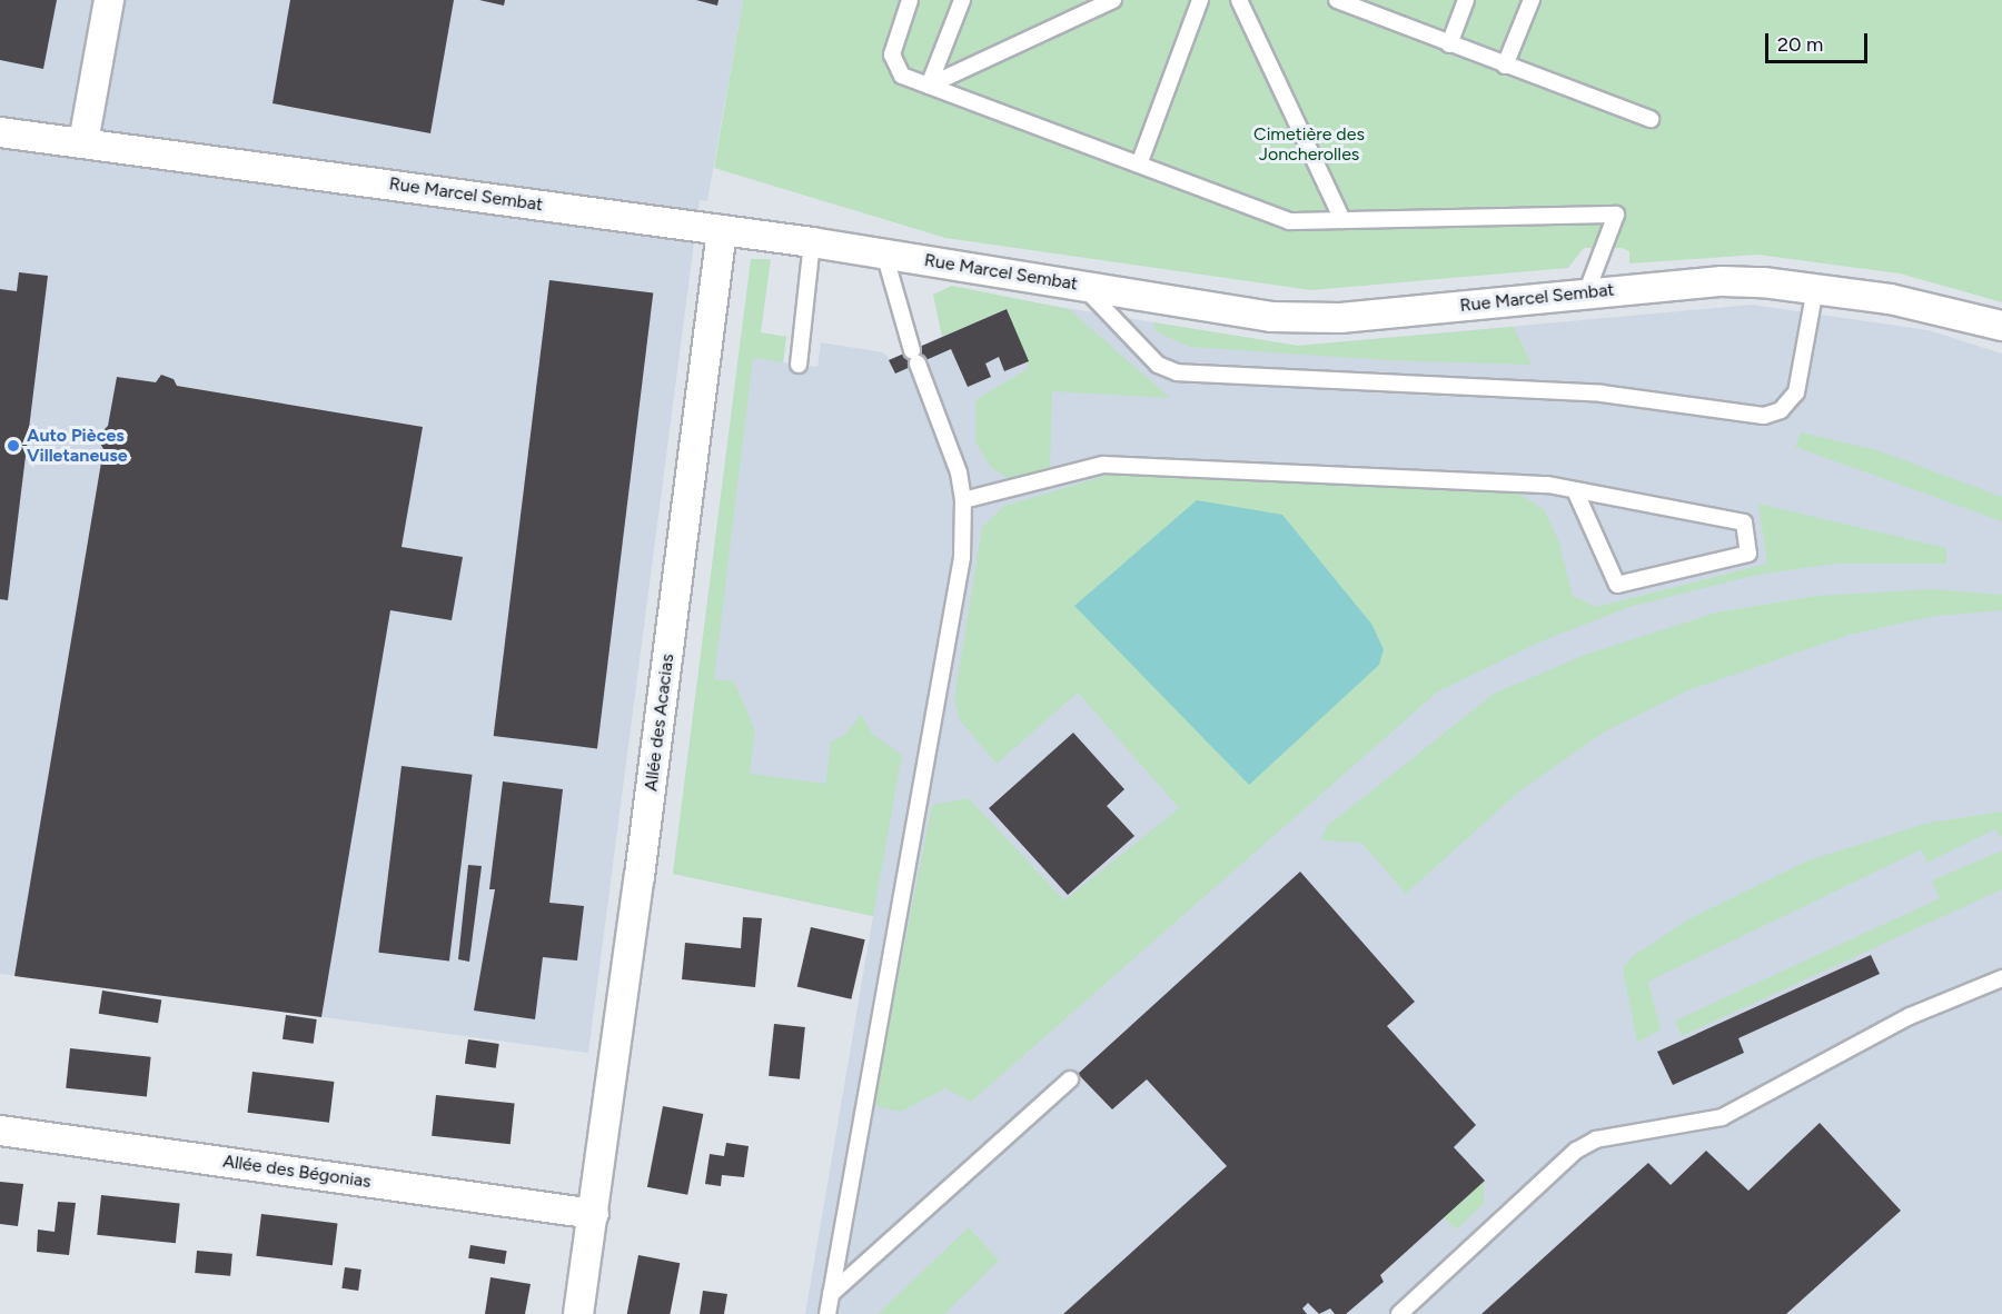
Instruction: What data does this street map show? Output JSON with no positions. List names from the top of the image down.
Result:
{
  "streets": {
    "street": ["Rue Marcel Sembat", "Allée des Acacias", "Allée des Bégonias"]
  },
  "crossings": [
    ["Rue Marcel Sembat", "Allée des Acacias"],
    ["Allée des Acacias", "Allée des Bégonias"]
  ],
  "parks": ["Cimetière des Joncherolles"],
  "places": ["Auto Pièces Villetaneuse"],
  "scale_bar": "20 m"
}
